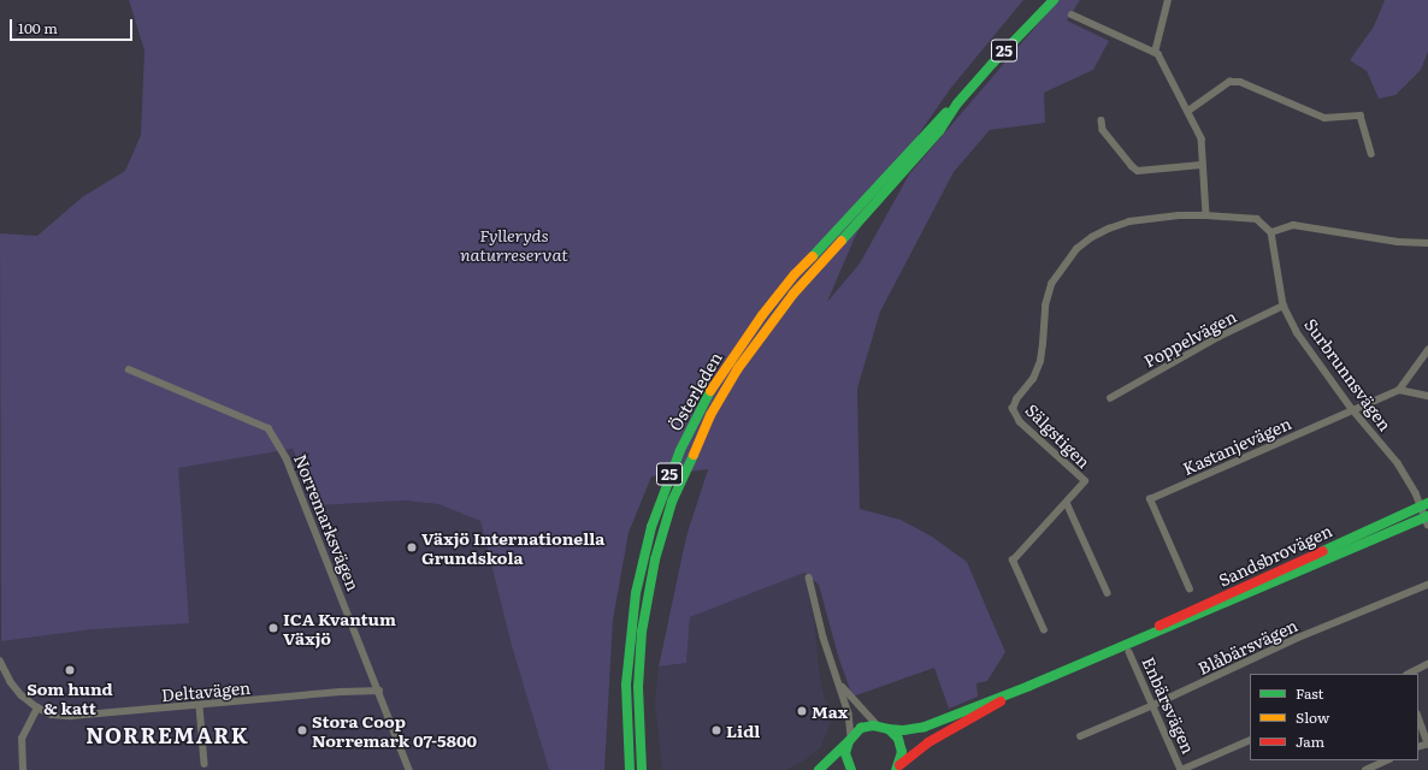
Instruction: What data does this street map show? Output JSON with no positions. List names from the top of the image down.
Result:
{
  "streets": {
    "main road": ["25", "Österleden", "Sandsbrovägen"],
    "street": [
      "Poppelvägen",
      "Surbrunnsvägen",
      "Sälgstigen",
      "Kastanjevägen",
      "Norremarksvägen",
      "Blåbärsvägen",
      "Deltavägen",
      "Enbärsvägen"
    ]
  },
  "crossings": [
    ["Poppelvägen", "Surbrunnsvägen"],
    ["Surbrunnsvägen", "Kastanjevägen"],
    ["Surbrunnsvägen", "Sandsbrovägen"],
    ["Norremarksvägen", "Deltavägen"],
    ["Blåbärsvägen", "Enbärsvägen"]
  ],
  "districts": ["NORREMARK"],
  "parks": ["Fylleryds naturreservat"],
  "places": [
    "Växjö Internationella Grundskola",
    "ICA Kvantum Växjö",
    "Som hund & katt",
    "Max",
    "Stora Coop Norremark 07-5800",
    "Lidl"
  ],
  "legend": ["Fast", "Slow", "Jam"],
  "scale_bar": "100 m"
}
